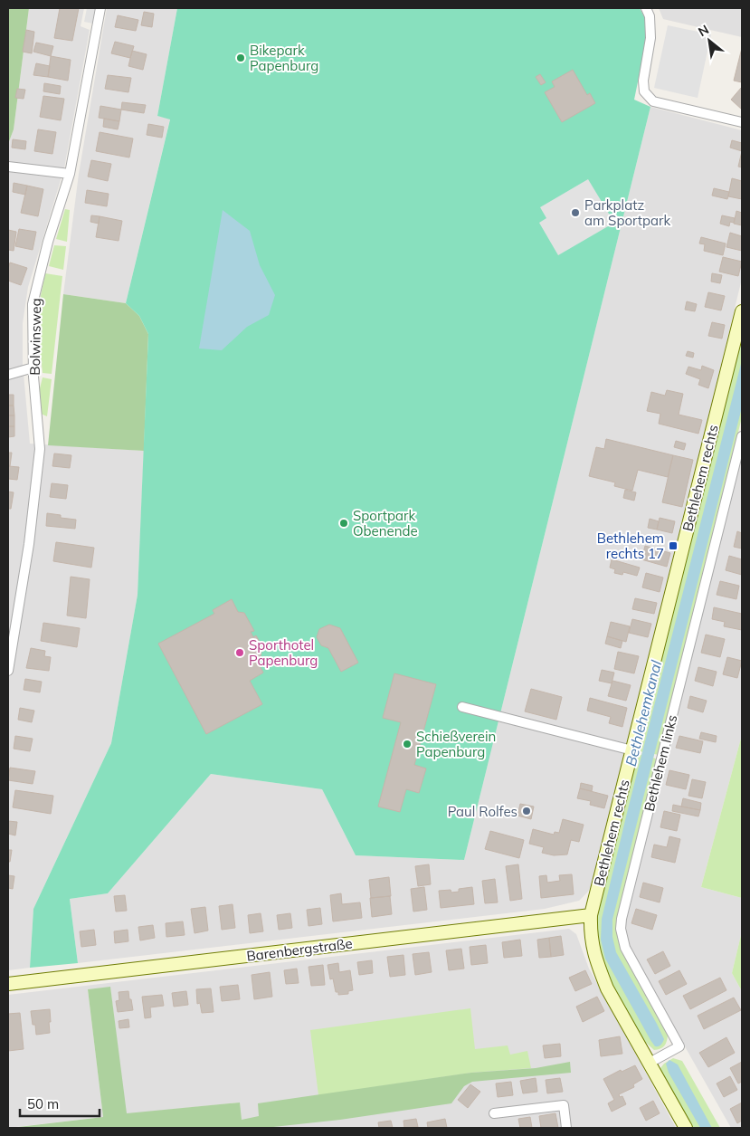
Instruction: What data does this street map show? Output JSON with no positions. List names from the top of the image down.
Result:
{
  "streets": {
    "street": [
      "Bolwinsweg",
      "Bethlehem rechts",
      "Bethlehem links",
      "Barenbergstraße"
    ]
  },
  "crossings": [
    ["Bethlehem rechts", "Bethlehem links"],
    ["Bethlehem rechts", "Barenbergstraße"]
  ],
  "water": ["Bethlehemkanal"],
  "places": {
    "other": [
      "Bikepark Papenburg",
      "Parkplatz am Sportpark",
      "Sportpark Obenende",
      "Sporthotel Papenburg",
      "Schießverein Papenburg",
      "Paul Rolfes"
    ],
    "transit": ["Bethlehem rechts 17"]
  },
  "scale_bar": "50 m",
  "north": "top left"
}
